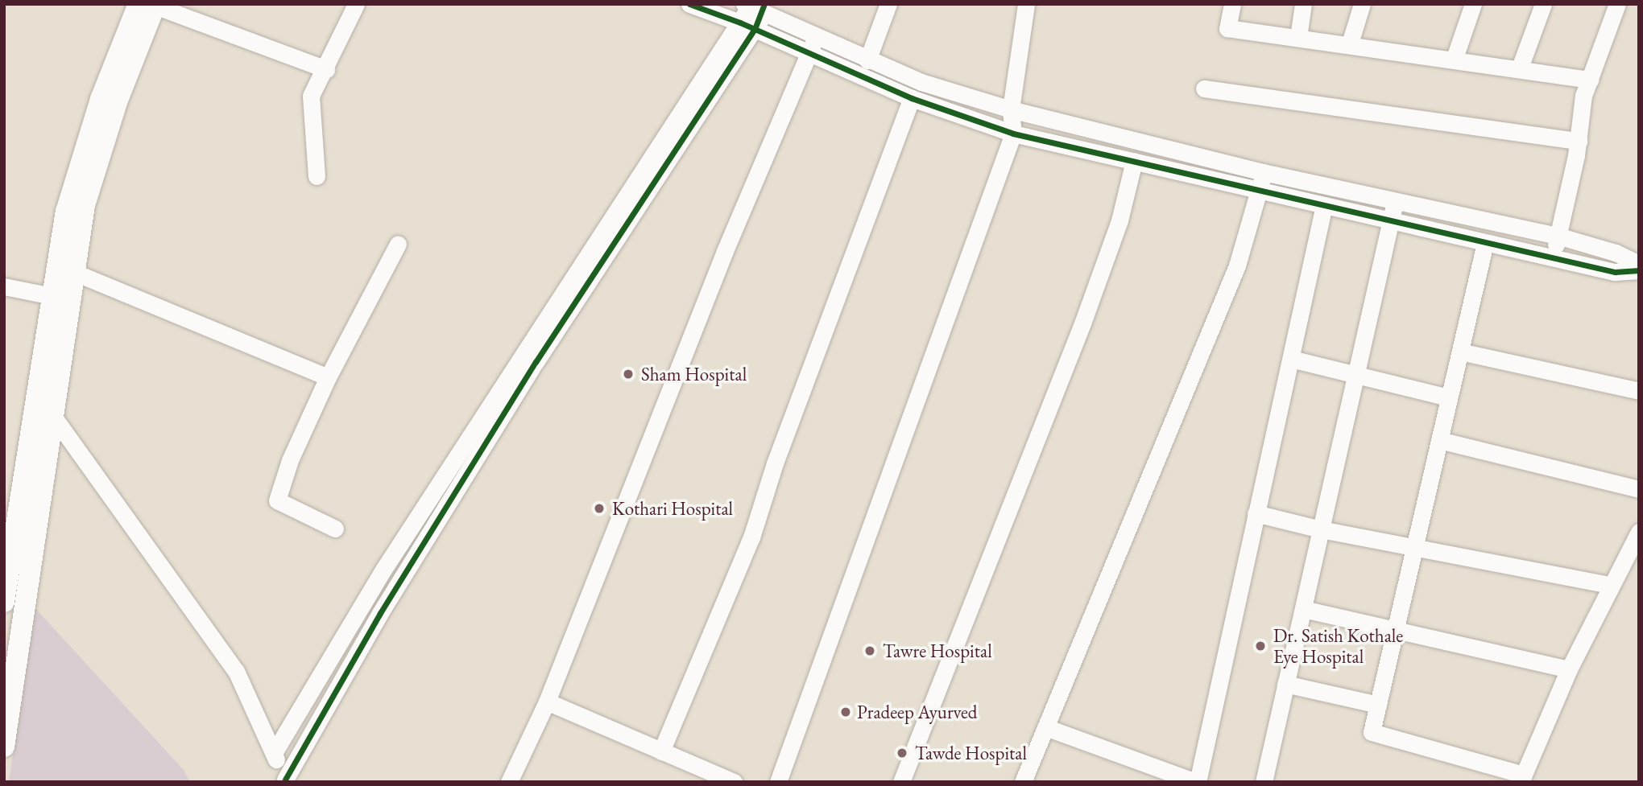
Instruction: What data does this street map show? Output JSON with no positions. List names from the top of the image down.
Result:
{
  "places": [
    "Sham Hospital",
    "Kothari Hospital",
    "Dr. Satish Kothale Eye Hospital",
    "Tawre Hospital",
    "Pradeep Ayurved",
    "Tawde Hospital"
  ]
}
